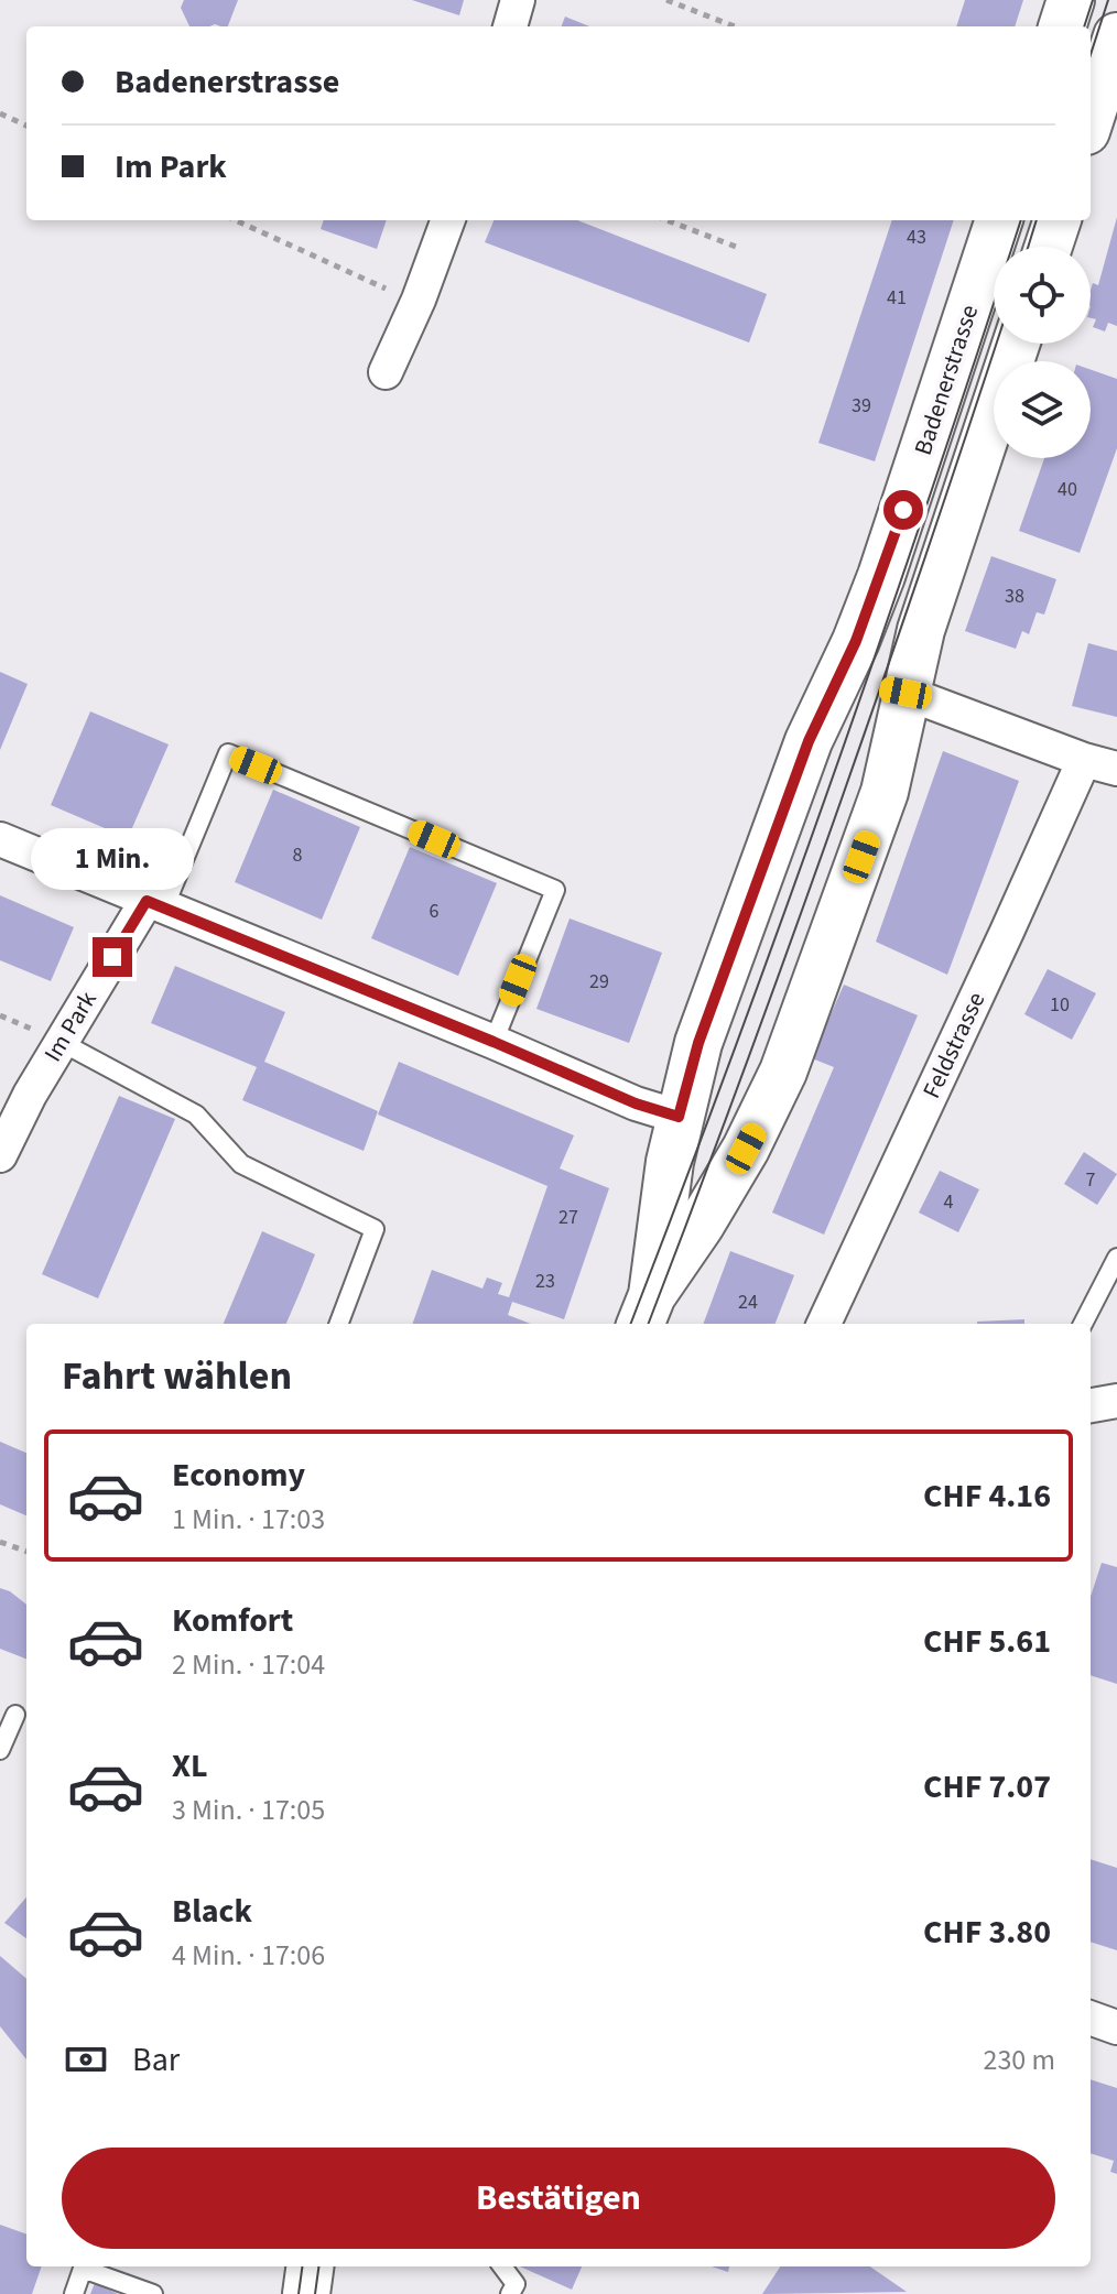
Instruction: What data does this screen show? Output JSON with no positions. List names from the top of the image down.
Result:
{
  "streets": {
    "main road": ["Badenerstrasse"],
    "street": ["Im Park", "Feldstrasse"]
  },
  "house_numbers": [
    "43",
    "41",
    "39",
    "40",
    "38",
    "8",
    "6",
    "29",
    "10",
    "7",
    "4",
    "27",
    "23",
    "24"
  ],
  "page": {
    "banner": ["Badenerstrasse", "Im Park"],
    "bubble": "1 Min.",
    "heading": "Fahrt wählen",
    "list": [
      {
        "name": "Economy",
        "note": "1 Min. · 17:03",
        "value": "CHF 4.16"
      },
      {
        "name": "Komfort",
        "note": "2 Min. · 17:04",
        "value": "CHF 5.61"
      },
      {
        "name": "XL",
        "note": "3 Min. · 17:05",
        "value": "CHF 7.07"
      },
      {
        "name": "Black",
        "note": "4 Min. · 17:06",
        "value": "CHF 3.80"
      }
    ],
    "pay": ["Bar", "230 m"],
    "buttons": "Bestätigen"
  }
}
